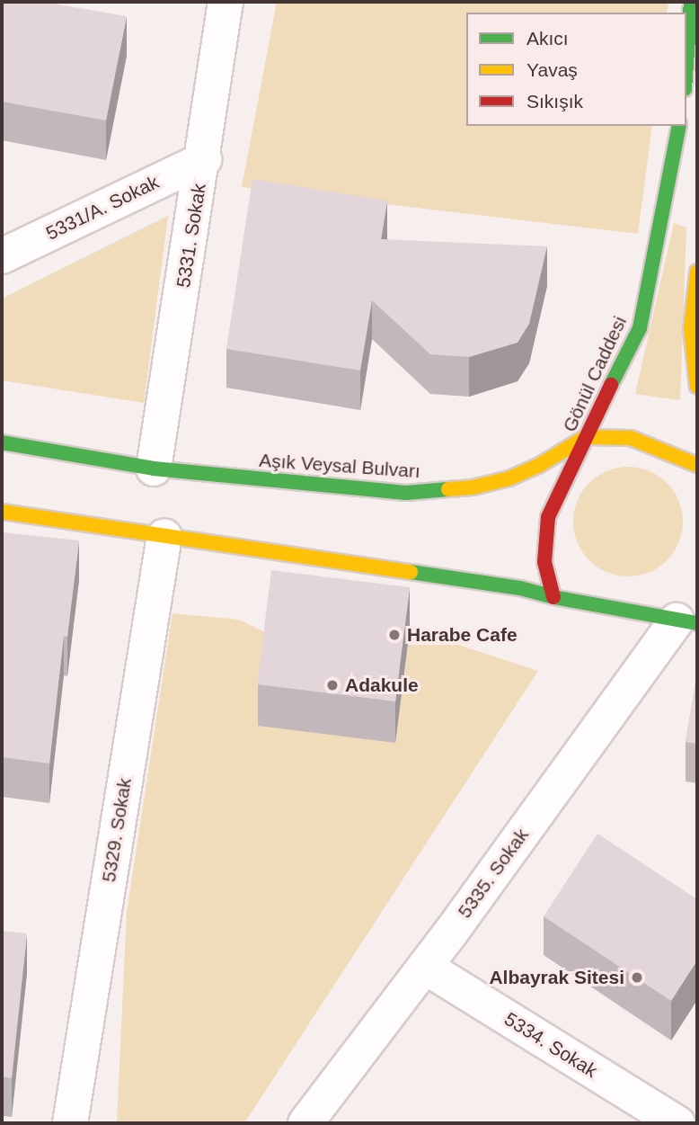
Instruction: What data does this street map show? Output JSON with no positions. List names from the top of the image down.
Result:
{
  "streets": {
    "main road": ["Gönül Caddesi", "Aşık Veysal Bulvarı"],
    "street": [
      "5331/A. Sokak",
      "5331. Sokak",
      "5329. Sokak",
      "5335. Sokak",
      "5334. Sokak"
    ]
  },
  "crossings": [
    ["5331/A. Sokak", "5331. Sokak"],
    ["5331. Sokak", "Aşık Veysal Bulvarı"],
    ["Gönül Caddesi", "Aşık Veysal Bulvarı"],
    ["5335. Sokak", "5334. Sokak"]
  ],
  "places": ["Harabe Cafe", "Adakule", "Albayrak Sitesi"],
  "legend": ["Akıcı", "Yavaş", "Sıkışık"]
}
